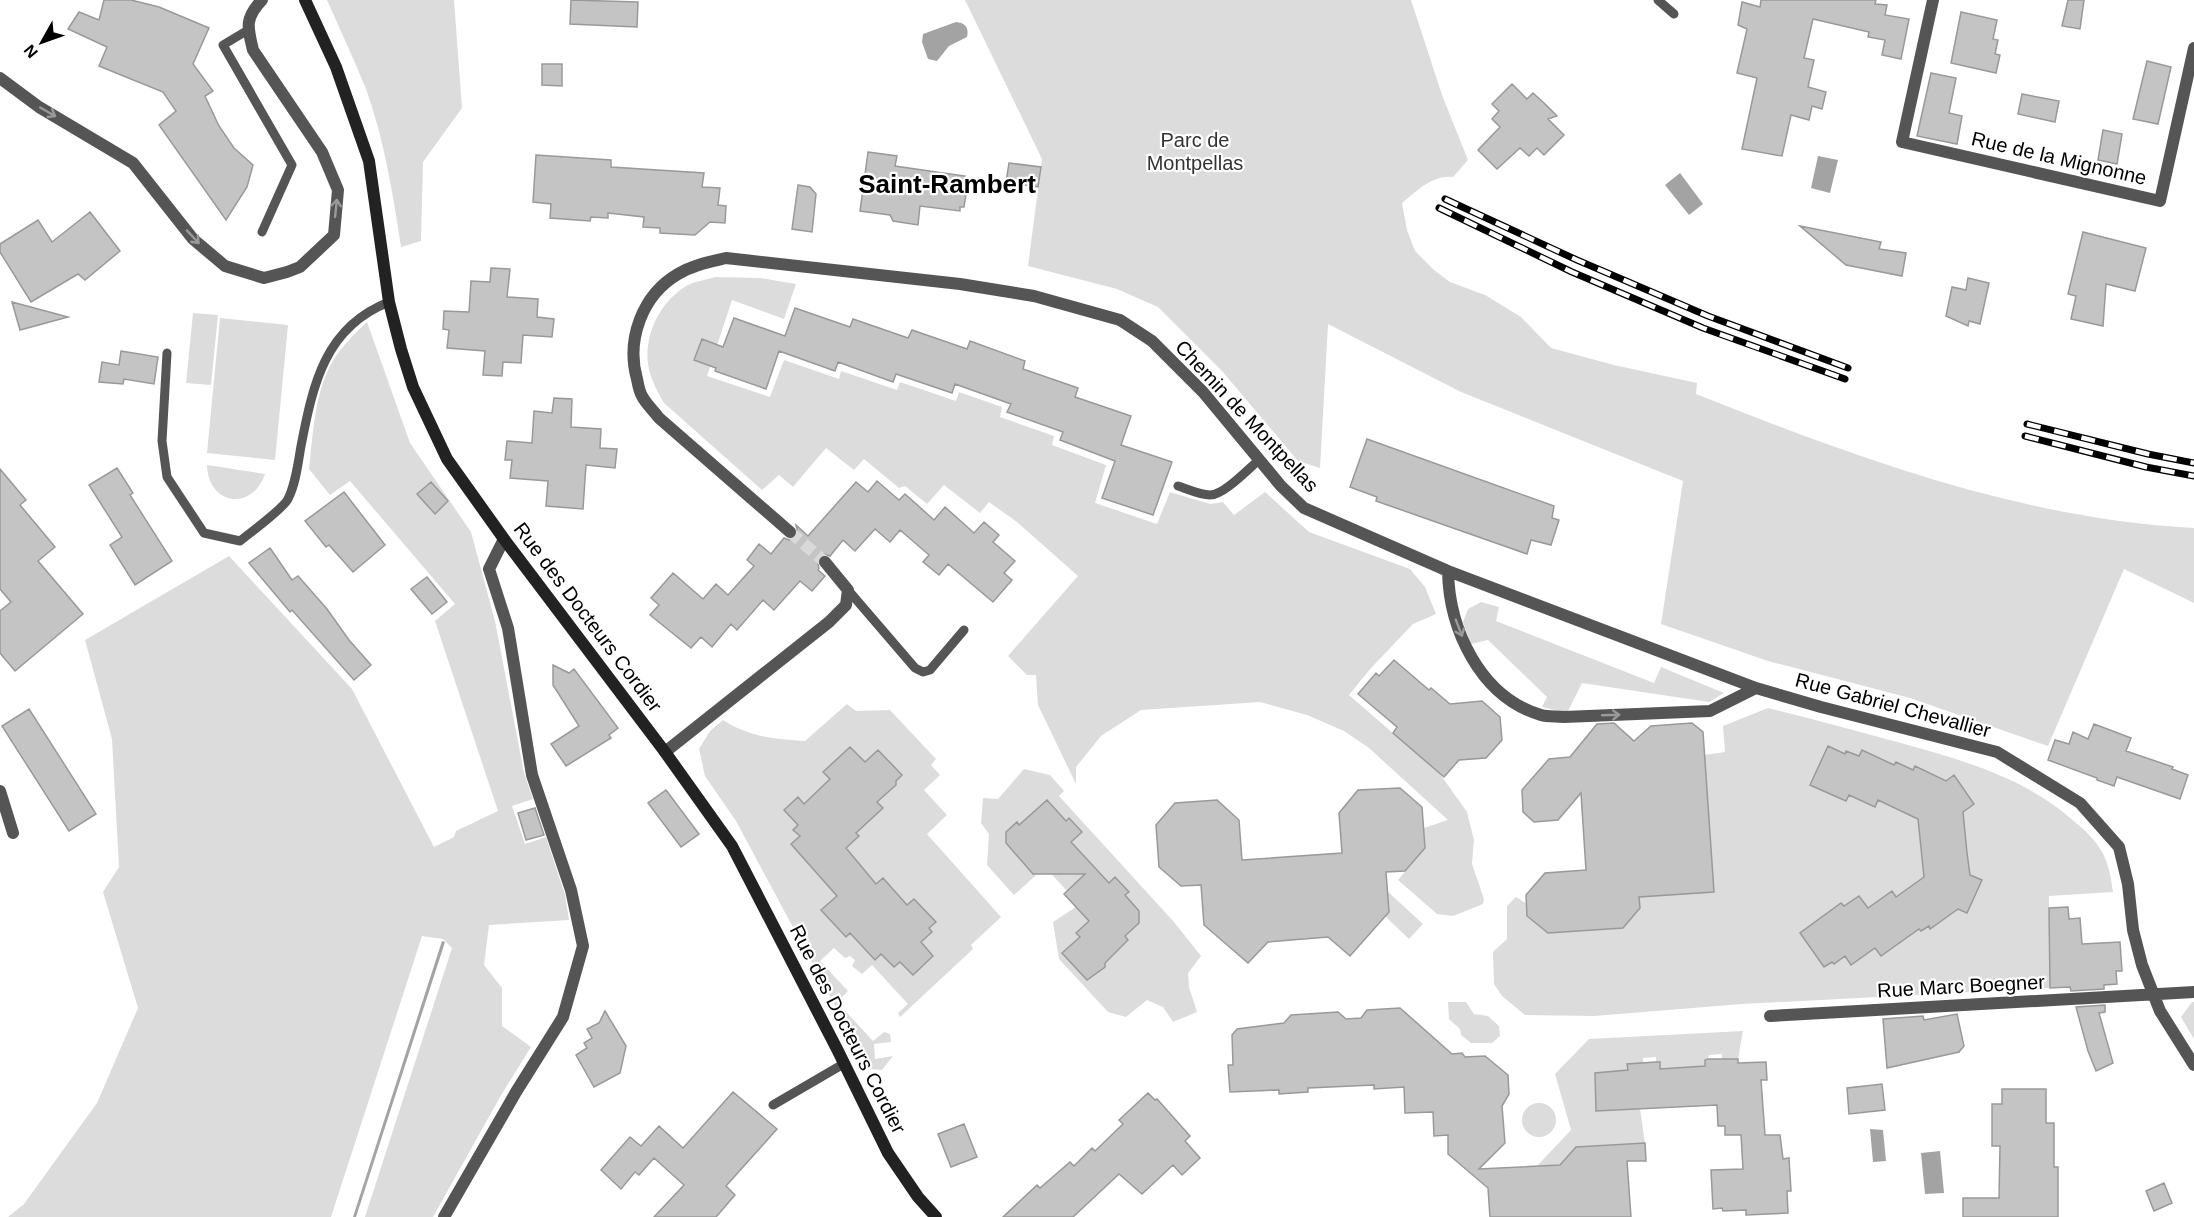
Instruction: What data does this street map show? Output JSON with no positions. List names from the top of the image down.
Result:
{
  "streets": {
    "street": [
      "Rue de la Mignonne",
      "Chemin de Montpellas",
      "Rue des Docteurs Cordier",
      "Rue Gabriel Chevallier",
      "Rue Marc Boegner"
    ]
  },
  "crossings": [
    ["Chemin de Montpellas", "Rue Gabriel Chevallier"],
    ["Rue Gabriel Chevallier", "Rue Marc Boegner"]
  ],
  "districts": ["Saint-Rambert"],
  "parks": ["Parc de Montpellas"],
  "north": "bottom left"
}
